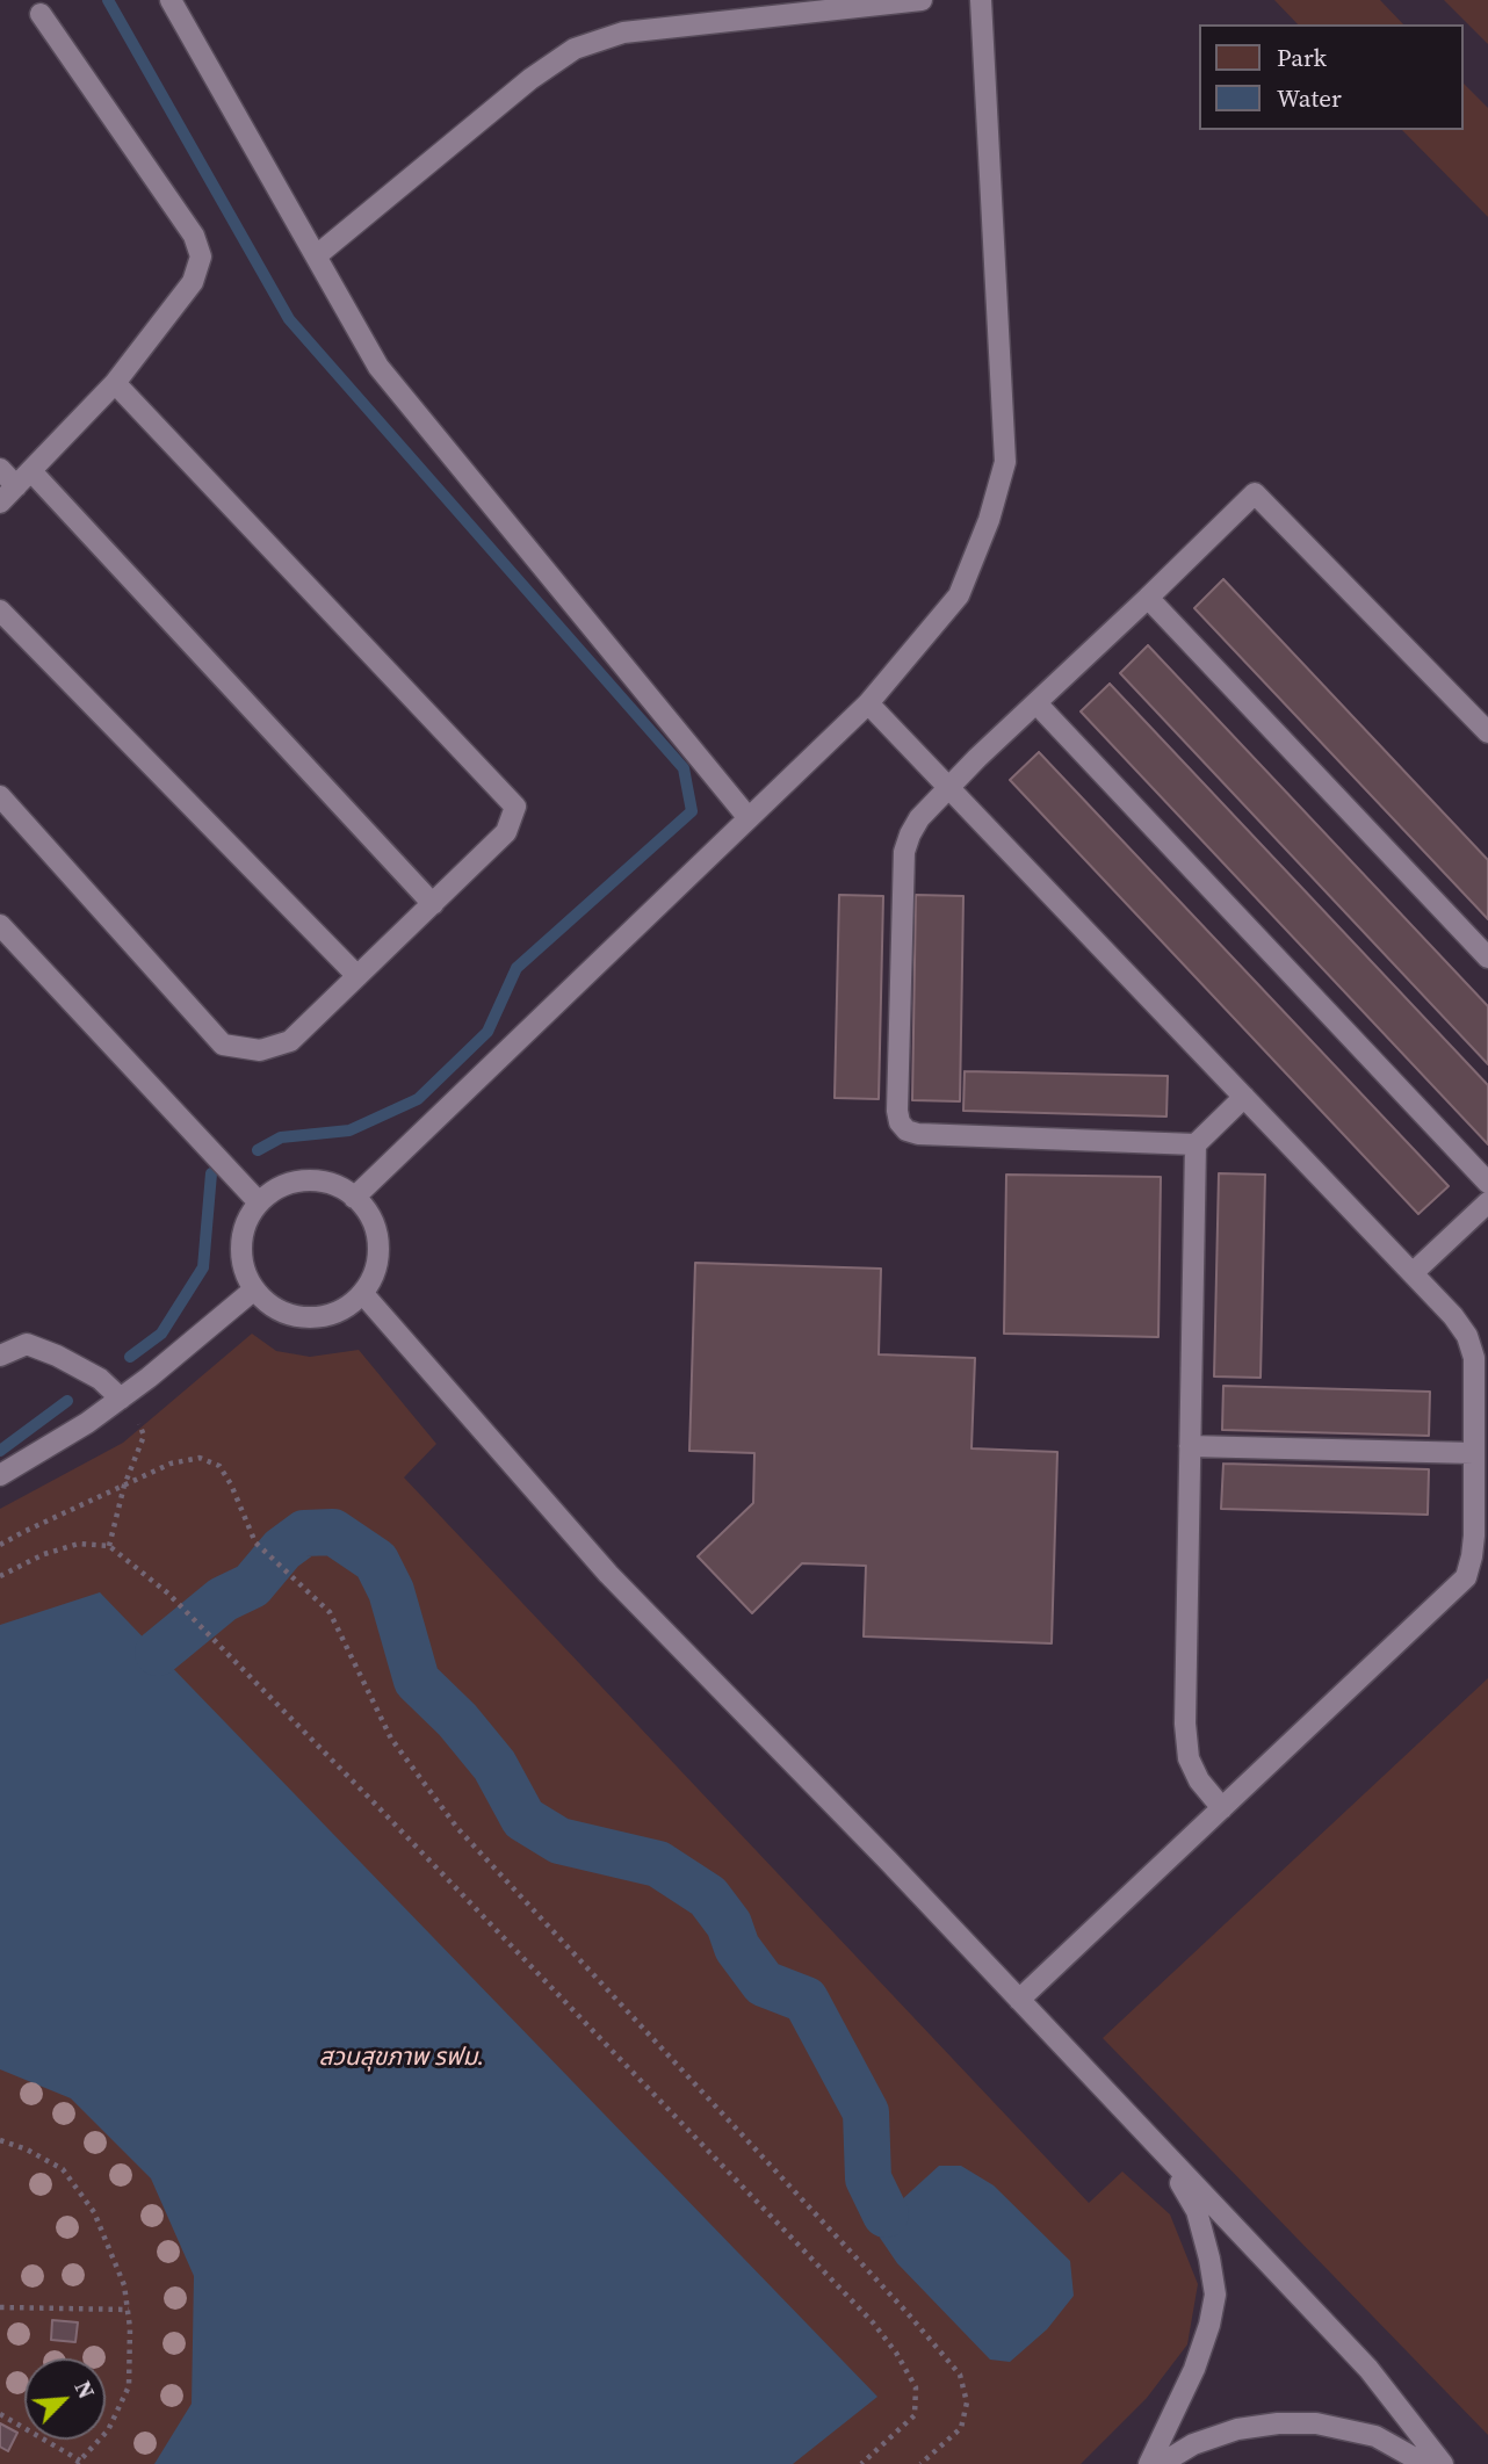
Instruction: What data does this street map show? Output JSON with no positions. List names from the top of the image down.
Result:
{
  "parks": ["สวนสุขภาพ รฟม."],
  "legend": ["Park", "Water"],
  "north": "top right"
}
